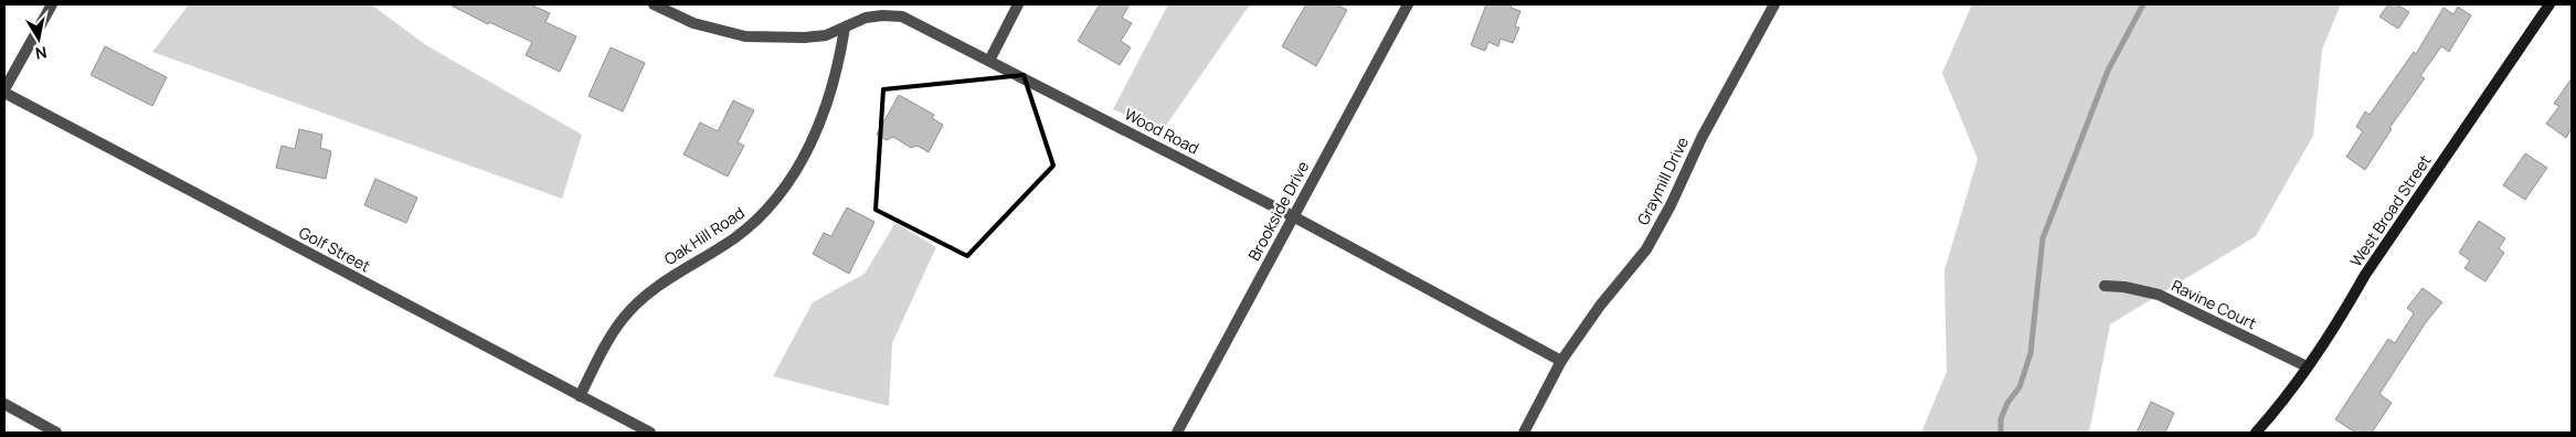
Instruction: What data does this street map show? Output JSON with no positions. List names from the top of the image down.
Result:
{
  "streets": {
    "street": [
      "Wood Road",
      "Graymill Drive",
      "Brookside Drive",
      "West Broad Street",
      "Oak Hill Road",
      "Golf Street",
      "Ravine Court"
    ]
  },
  "crossings": [
    ["Wood Road", "Graymill Drive"],
    ["Wood Road", "Brookside Drive"],
    ["Wood Road", "Oak Hill Road"],
    ["West Broad Street", "Ravine Court"],
    ["Oak Hill Road", "Golf Street"]
  ],
  "north": "bottom"
}
